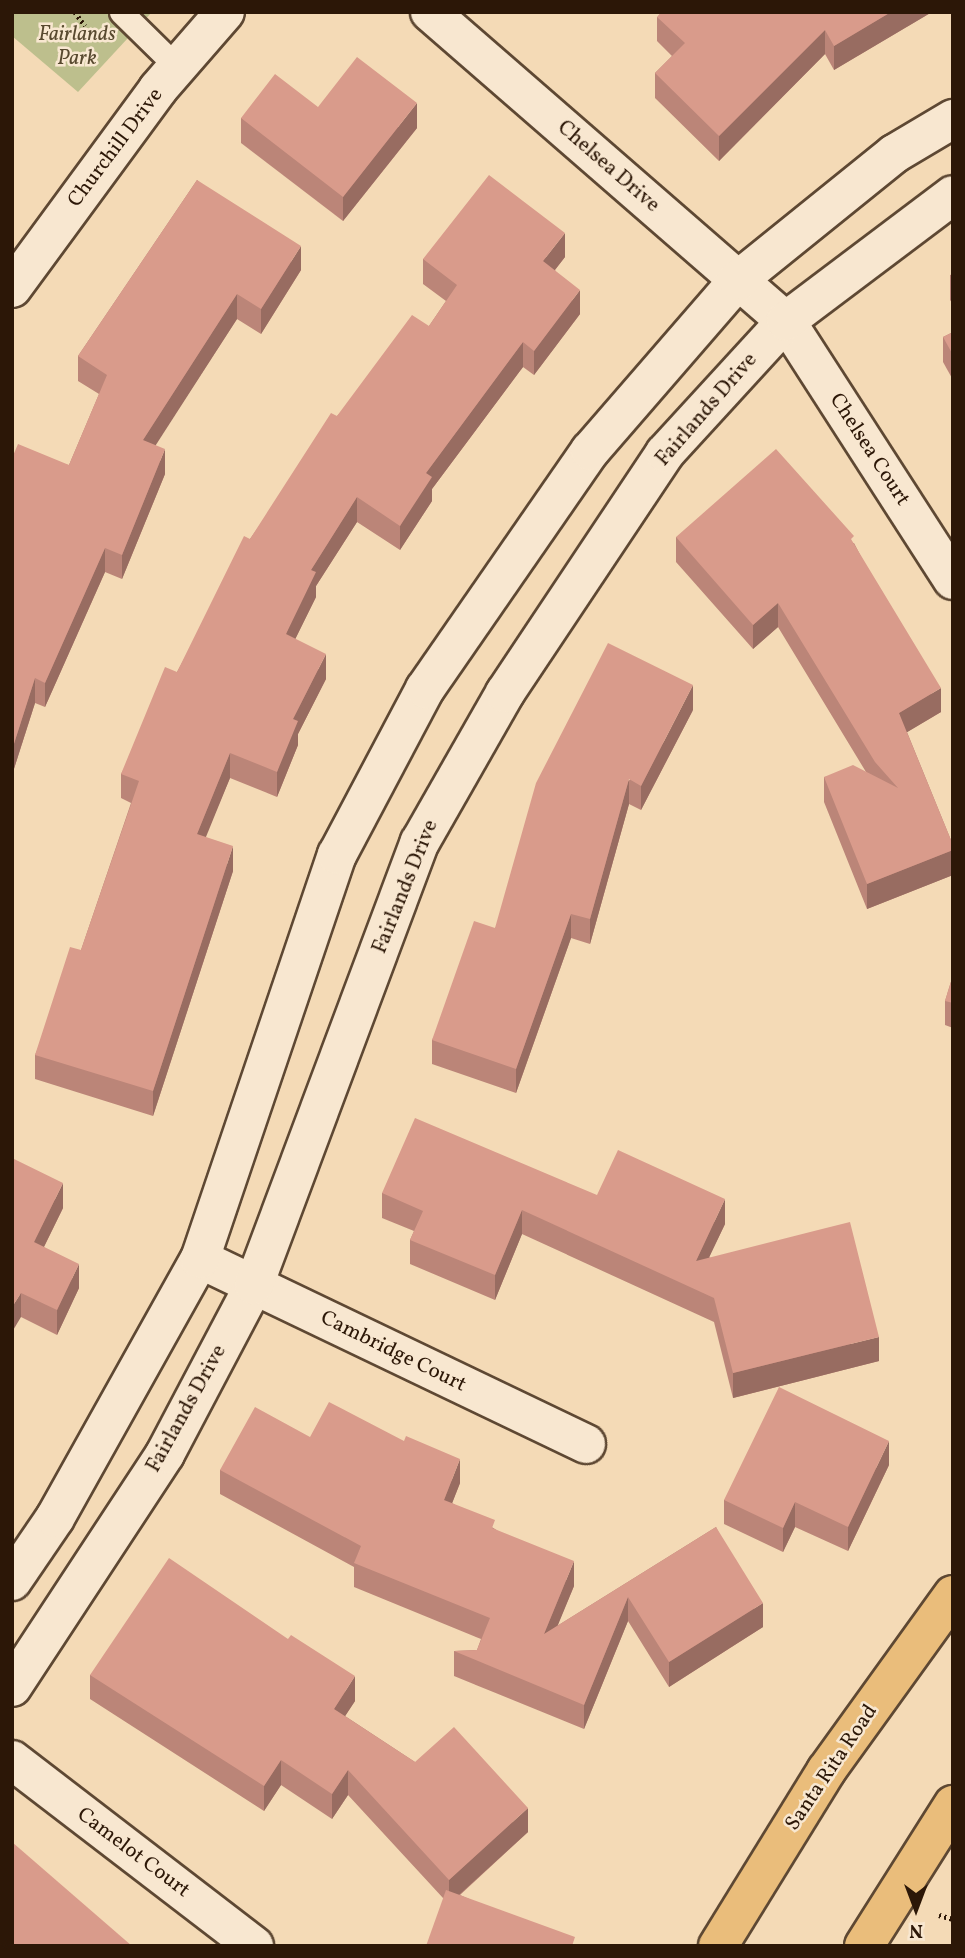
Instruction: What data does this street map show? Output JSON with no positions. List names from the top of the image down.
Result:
{
  "streets": {
    "main road": ["Santa Rita Road"],
    "street": [
      "Churchill Drive",
      "Chelsea Drive",
      "Fairlands Drive",
      "Chelsea Court",
      "Cambridge Court",
      "Camelot Court"
    ]
  },
  "crossings": [
    ["Chelsea Drive", "Fairlands Drive"],
    ["Chelsea Drive", "Chelsea Court"],
    ["Fairlands Drive", "Chelsea Court"],
    ["Fairlands Drive", "Cambridge Court"]
  ],
  "parks": ["Fairlands Park"],
  "north": "bottom"
}
